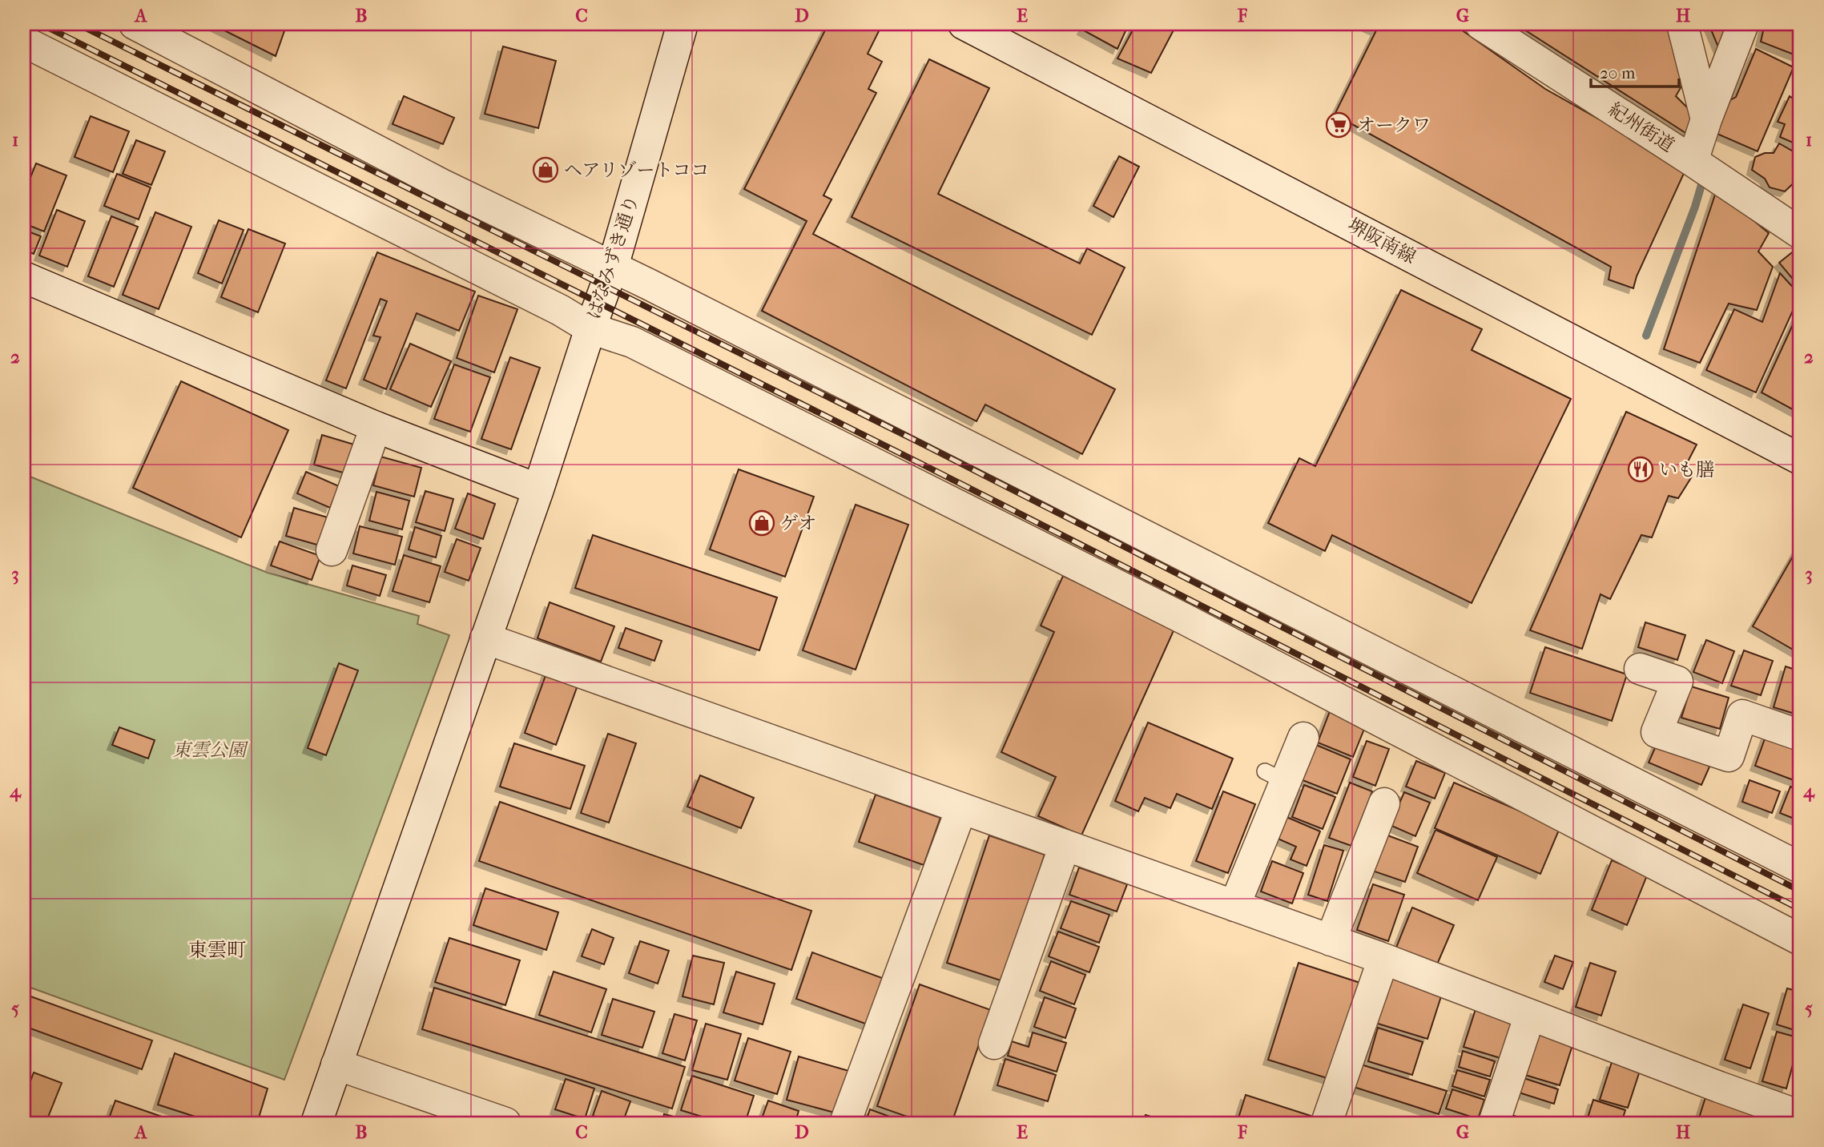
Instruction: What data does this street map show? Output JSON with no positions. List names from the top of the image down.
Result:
{
  "streets": {
    "street": ["紀州街道", "堺阪南線", "はなみずき通り"]
  },
  "districts": ["東雲町"],
  "parks": ["東雲公園"],
  "places": {
    "supermarket": ["オークワ"],
    "shop": ["ヘアリゾートココ", "ゲオ"],
    "restaurant": ["いも膳"]
  },
  "scale_bar": "20 m",
  "grid": {
    "columns": [
      "A",
      "B",
      "C",
      "D",
      "E",
      "F",
      "G",
      "H"
    ],
    "rows": [
      "1",
      "2",
      "3",
      "4",
      "5"
    ]
  }
}
